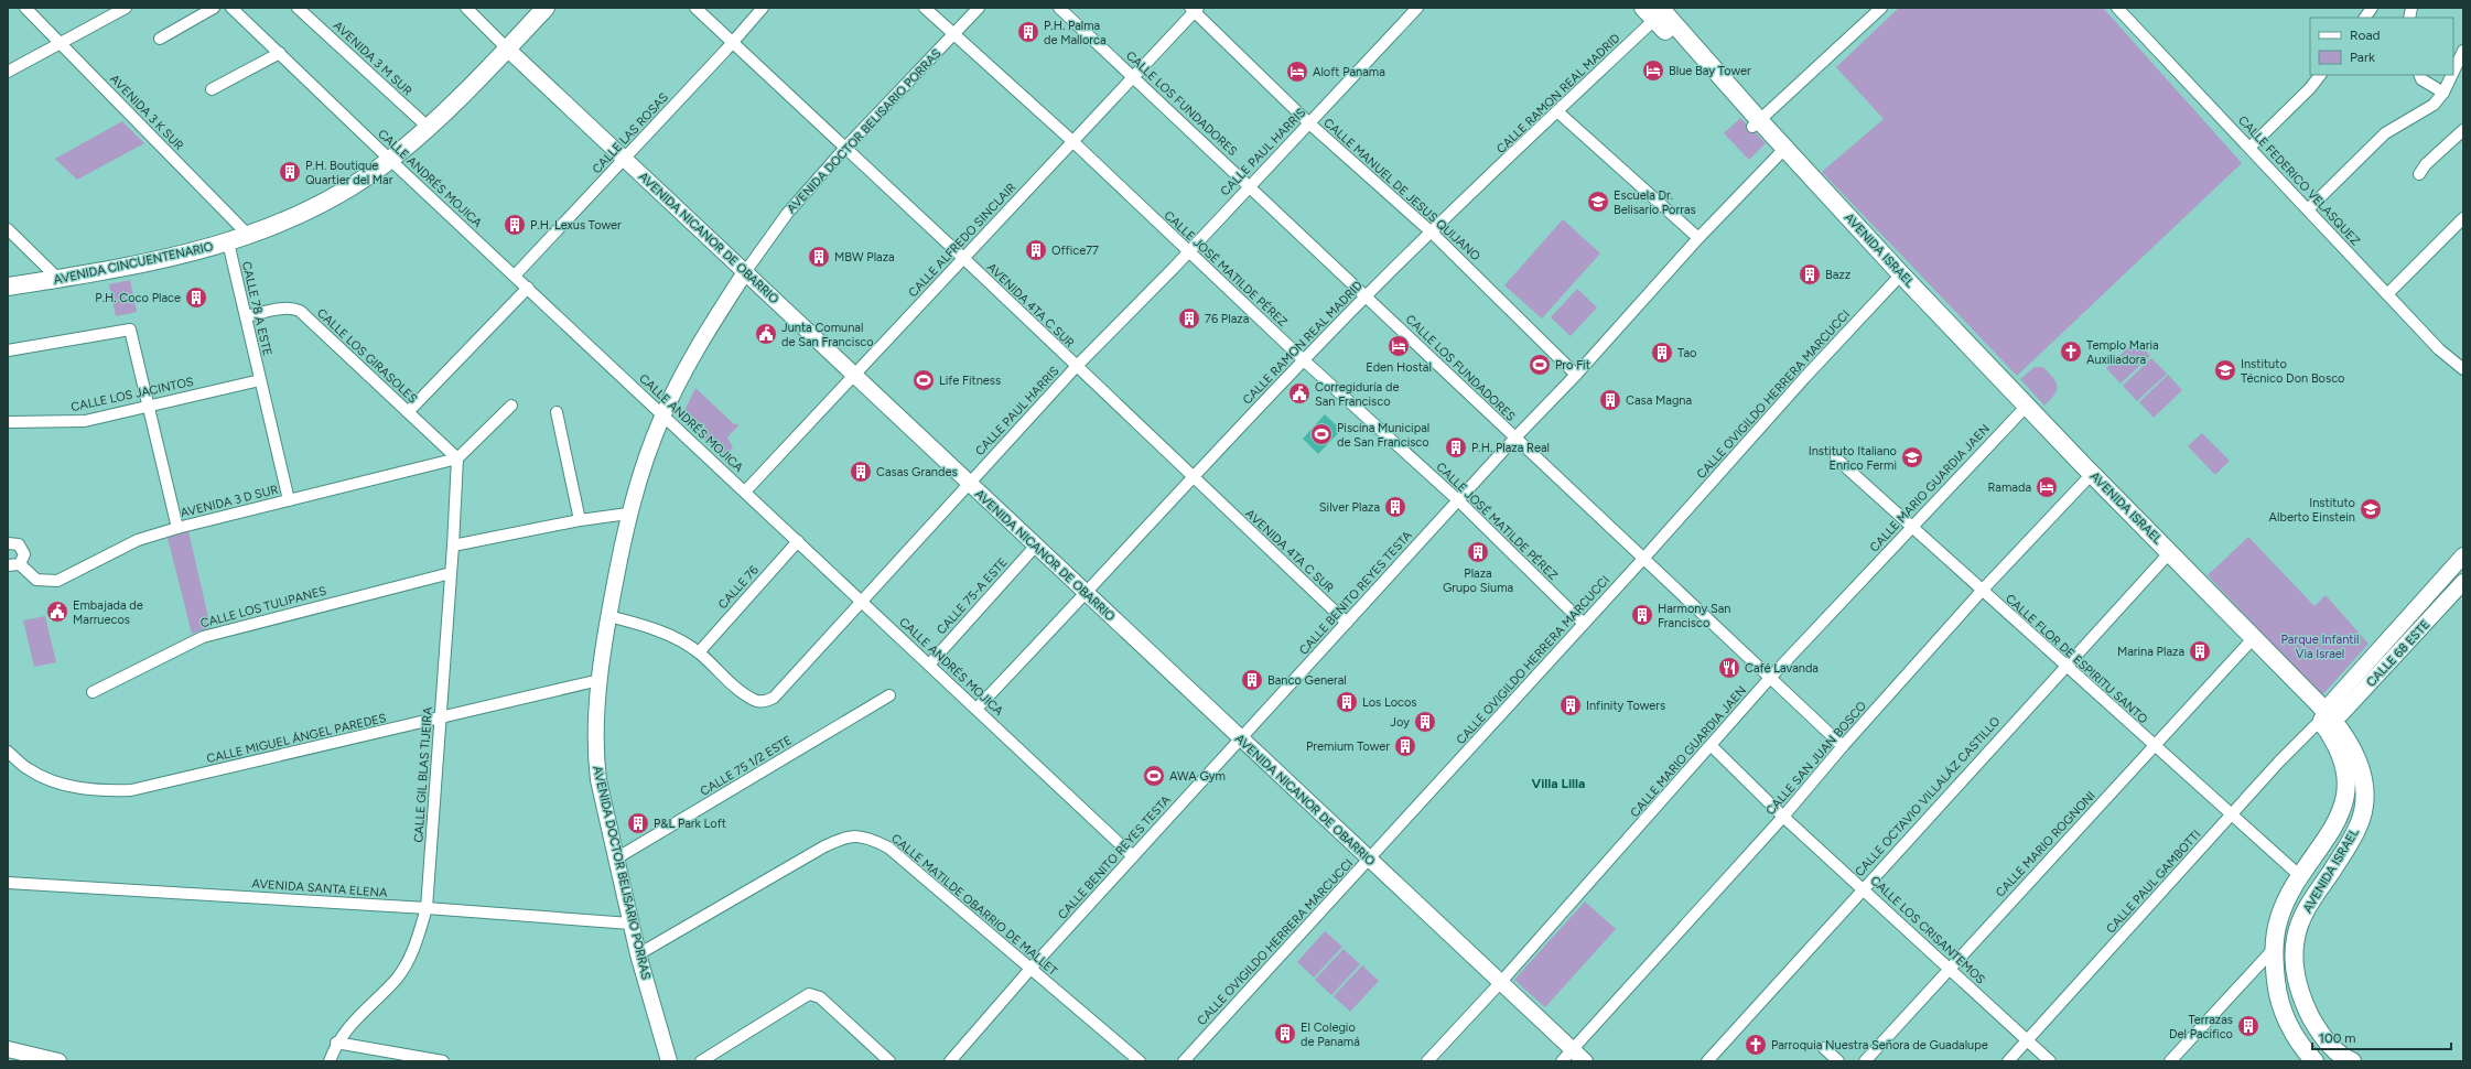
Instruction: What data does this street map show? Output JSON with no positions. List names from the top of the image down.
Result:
{
  "streets": {
    "main road": [
      "AVENIDA DOCTOR BELISARIO PORRAS",
      "AVENIDA NICANOR DE OBARRIO",
      "AVENIDA ISRAEL",
      "AVENIDA CINCUENTENARIO",
      "CALLE 68 ESTE"
    ],
    "street": [
      "AVENIDA 3 M SUR",
      "CALLE RAMON REAL MADRID",
      "CALLE LOS FUNDADORES",
      "AVENIDA 3 K SUR",
      "CALLE LAS ROSAS",
      "CALLE PAUL HARRIS",
      "CALLE ANDRÉS MOJICA",
      "CALLE FEDERICO VELASQUEZ",
      "CALLE MANUEL DE JESUS QUIJANO",
      "CALLE ALFREDO SINCLAIR",
      "CALLE JOSÉ MATILDE PÉREZ",
      "AVENIDA 4TA C SUR",
      "CALLE 78 A ESTE",
      "CALLE LOS GIRASOLES",
      "CALLE LOS JACINTOS",
      "CALLE OVIGILDO HERRERA MARCUCCI",
      "CALLE MARIO GUARDIA JAEN",
      "AVENIDA 3 D SUR",
      "CALLE 76",
      "CALLE BENITO REYES TESTA",
      "CALLE 75-A ESTE",
      "CALLE LOS TULIPANES",
      "CALLE FLOR DE ESPIRITU SANTO",
      "CALLE MIGUEL ÁNGEL PAREDES",
      "CALLE SAN JUAN BOSCO",
      "CALLE 75 1/2 ESTE",
      "CALLE GIL BLAS TIJEIRA",
      "CALLE OCTAVIO VILLALÁZ CASTILLO",
      "CALLE MARIO ROGNONI",
      "CALLE PAUL GAMBOTTI",
      "AVENIDA SANTA ELENA",
      "CALLE MATILDE OBARRIO DE MALLET",
      "CALLE LOS CRISANTEMOS"
    ]
  },
  "crossings": [
    ["AVENIDA 3 M SUR", "AVENIDA CINCUENTENARIO"],
    ["CALLE RAMON REAL MADRID", "CALLE LOS FUNDADORES"],
    ["CALLE RAMON REAL MADRID", "CALLE ANDRÉS MOJICA"],
    ["CALLE RAMON REAL MADRID", "CALLE MANUEL DE JESUS QUIJANO"],
    ["CALLE RAMON REAL MADRID", "AVENIDA NICANOR DE OBARRIO"],
    ["CALLE RAMON REAL MADRID", "AVENIDA ISRAEL"],
    ["CALLE RAMON REAL MADRID", "CALLE JOSÉ MATILDE PÉREZ"],
    ["CALLE RAMON REAL MADRID", "AVENIDA 4TA C SUR"],
    ["CALLE LOS FUNDADORES", "CALLE PAUL HARRIS"],
    ["CALLE LOS FUNDADORES", "CALLE ALFREDO SINCLAIR"],
    ["CALLE LOS FUNDADORES", "CALLE OVIGILDO HERRERA MARCUCCI"],
    ["CALLE LOS FUNDADORES", "CALLE MARIO GUARDIA JAEN"],
    ["CALLE LOS FUNDADORES", "CALLE BENITO REYES TESTA"],
    ["CALLE LOS FUNDADORES", "CALLE SAN JUAN BOSCO"],
    ["AVENIDA 3 K SUR", "AVENIDA CINCUENTENARIO"],
    ["AVENIDA DOCTOR BELISARIO PORRAS", "CALLE PAUL HARRIS"],
    ["AVENIDA DOCTOR BELISARIO PORRAS", "CALLE ANDRÉS MOJICA"],
    ["AVENIDA DOCTOR BELISARIO PORRAS", "AVENIDA NICANOR DE OBARRIO"],
    ["AVENIDA DOCTOR BELISARIO PORRAS", "CALLE JOSÉ MATILDE PÉREZ"],
    ["AVENIDA DOCTOR BELISARIO PORRAS", "AVENIDA 4TA C SUR"],
    ["AVENIDA DOCTOR BELISARIO PORRAS", "CALLE MIGUEL ÁNGEL PAREDES"],
    ["AVENIDA DOCTOR BELISARIO PORRAS", "CALLE 75 1/2 ESTE"],
    ["AVENIDA DOCTOR BELISARIO PORRAS", "AVENIDA SANTA ELENA"],
    ["AVENIDA DOCTOR BELISARIO PORRAS", "CALLE MATILDE OBARRIO DE MALLET"],
    ["CALLE LAS ROSAS", "CALLE ANDRÉS MOJICA"],
    ["CALLE LAS ROSAS", "AVENIDA NICANOR DE OBARRIO"],
    ["CALLE LAS ROSAS", "AVENIDA 4TA C SUR"],
    ["CALLE PAUL HARRIS", "CALLE ANDRÉS MOJICA"],
    ["CALLE PAUL HARRIS", "CALLE MANUEL DE JESUS QUIJANO"],
    ["CALLE PAUL HARRIS", "AVENIDA NICANOR DE OBARRIO"],
    ["CALLE PAUL HARRIS", "CALLE JOSÉ MATILDE PÉREZ"],
    ["CALLE PAUL HARRIS", "AVENIDA 4TA C SUR"],
    ["CALLE PAUL HARRIS", "CALLE 76"],
    ["CALLE ANDRÉS MOJICA", "CALLE ALFREDO SINCLAIR"],
    ["CALLE ANDRÉS MOJICA", "AVENIDA CINCUENTENARIO"],
    ["CALLE ANDRÉS MOJICA", "CALLE 76"],
    ["CALLE ANDRÉS MOJICA", "CALLE BENITO REYES TESTA"],
    ["CALLE ANDRÉS MOJICA", "CALLE 75-A ESTE"],
    ["CALLE MANUEL DE JESUS QUIJANO", "CALLE ALFREDO SINCLAIR"],
    ["CALLE MANUEL DE JESUS QUIJANO", "CALLE BENITO REYES TESTA"],
    ["AVENIDA NICANOR DE OBARRIO", "CALLE ALFREDO SINCLAIR"],
    ["AVENIDA NICANOR DE OBARRIO", "AVENIDA CINCUENTENARIO"],
    ["AVENIDA NICANOR DE OBARRIO", "CALLE OVIGILDO HERRERA MARCUCCI"],
    ["AVENIDA NICANOR DE OBARRIO", "CALLE MARIO GUARDIA JAEN"],
    ["AVENIDA NICANOR DE OBARRIO", "CALLE BENITO REYES TESTA"],
    ["AVENIDA NICANOR DE OBARRIO", "CALLE 75-A ESTE"],
    ["AVENIDA NICANOR DE OBARRIO", "CALLE SAN JUAN BOSCO"],
    ["CALLE ALFREDO SINCLAIR", "CALLE JOSÉ MATILDE PÉREZ"],
    ["CALLE ALFREDO SINCLAIR", "AVENIDA 4TA C SUR"],
    ["AVENIDA ISRAEL", "CALLE OVIGILDO HERRERA MARCUCCI"],
    ["AVENIDA ISRAEL", "CALLE MARIO GUARDIA JAEN"],
    ["AVENIDA ISRAEL", "CALLE BENITO REYES TESTA"],
    ["AVENIDA ISRAEL", "CALLE 68 ESTE"],
    ["AVENIDA ISRAEL", "CALLE FLOR DE ESPIRITU SANTO"],
    ["AVENIDA ISRAEL", "CALLE SAN JUAN BOSCO"],
    ["AVENIDA ISRAEL", "CALLE OCTAVIO VILLALÁZ CASTILLO"],
    ["AVENIDA ISRAEL", "CALLE MARIO ROGNONI"],
    ["AVENIDA ISRAEL", "CALLE PAUL GAMBOTTI"],
    ["AVENIDA CINCUENTENARIO", "CALLE 78 A ESTE"],
    ["CALLE JOSÉ MATILDE PÉREZ", "CALLE OVIGILDO HERRERA MARCUCCI"],
    ["CALLE JOSÉ MATILDE PÉREZ", "CALLE BENITO REYES TESTA"],
    ["AVENIDA 4TA C SUR", "CALLE BENITO REYES TESTA"],
    ["CALLE 78 A ESTE", "CALLE LOS GIRASOLES"],
    ["CALLE 78 A ESTE", "CALLE LOS JACINTOS"],
    ["CALLE 78 A ESTE", "AVENIDA 3 D SUR"],
    ["CALLE LOS GIRASOLES", "AVENIDA 3 D SUR"],
    ["CALLE LOS GIRASOLES", "CALLE GIL BLAS TIJEIRA"],
    ["CALLE MARIO GUARDIA JAEN", "CALLE FLOR DE ESPIRITU SANTO"],
    ["CALLE MARIO GUARDIA JAEN", "CALLE LOS CRISANTEMOS"],
    ["AVENIDA 3 D SUR", "CALLE GIL BLAS TIJEIRA"],
    ["CALLE BENITO REYES TESTA", "CALLE MATILDE OBARRIO DE MALLET"],
    ["CALLE LOS TULIPANES", "CALLE GIL BLAS TIJEIRA"],
    ["CALLE 68 ESTE", "CALLE PAUL GAMBOTTI"],
    ["CALLE FLOR DE ESPIRITU SANTO", "CALLE SAN JUAN BOSCO"],
    ["CALLE FLOR DE ESPIRITU SANTO", "CALLE OCTAVIO VILLALÁZ CASTILLO"],
    ["CALLE FLOR DE ESPIRITU SANTO", "CALLE MARIO ROGNONI"],
    ["CALLE FLOR DE ESPIRITU SANTO", "CALLE PAUL GAMBOTTI"],
    ["CALLE MIGUEL ÁNGEL PAREDES", "CALLE GIL BLAS TIJEIRA"],
    ["CALLE SAN JUAN BOSCO", "CALLE LOS CRISANTEMOS"],
    ["CALLE GIL BLAS TIJEIRA", "AVENIDA SANTA ELENA"],
    ["CALLE OCTAVIO VILLALÁZ CASTILLO", "CALLE LOS CRISANTEMOS"],
    ["CALLE MARIO ROGNONI", "CALLE LOS CRISANTEMOS"],
    ["CALLE PAUL GAMBOTTI", "CALLE LOS CRISANTEMOS"]
  ],
  "districts": ["Villa Lilla"],
  "parks": ["Parque Infantil Via Israel"],
  "places": {
    "building": [
      "P.H. Palma de Mallorca",
      "P.H. Boutique Quartier del Mar",
      "P.H. Lexus Tower",
      "Office77",
      "MBW Plaza",
      "Bazz",
      "P.H. Coco Place",
      "76 Plaza",
      "Tao",
      "Casa Magna",
      "P.H. Plaza Real",
      "Casas Grandes",
      "Silver Plaza",
      "Plaza Grupo Siuma",
      "Harmony San Francisco",
      "Marina Plaza",
      "Banco General",
      "Los Locos",
      "Infinity Towers",
      "Joy",
      "Premium Tower",
      "P&L Park Loft",
      "Terrazas Del Pacifico",
      "El Colegio de Panamá"
    ],
    "hotel": [
      "Blue Bay Tower",
      "Aloft Panama",
      "Eden Hostal",
      "Ramada"
    ],
    "school or university": [
      "Escuela Dr. Belisario Porras",
      "Instituto Técnico Don Bosco",
      "Instituto Italiano Enrico Fermi",
      "Instituto Alberto Einstein"
    ],
    "public building": ["Junta Comunal de San Francisco", "Corregiduría de San Francisco", "Embajada de Marruecos"],
    "church": ["Templo Maria Auxiliadora", "Parroquia Nuestra Señora de Guadalupe"],
    "sports": [
      "Pro Fit",
      "Life Fitness",
      "Piscina Municipal de San Francisco",
      "AWA Gym"
    ],
    "restaurant": ["Café Lavanda"]
  },
  "legend": ["Road", "Park"],
  "scale_bar": "100 m"
}
